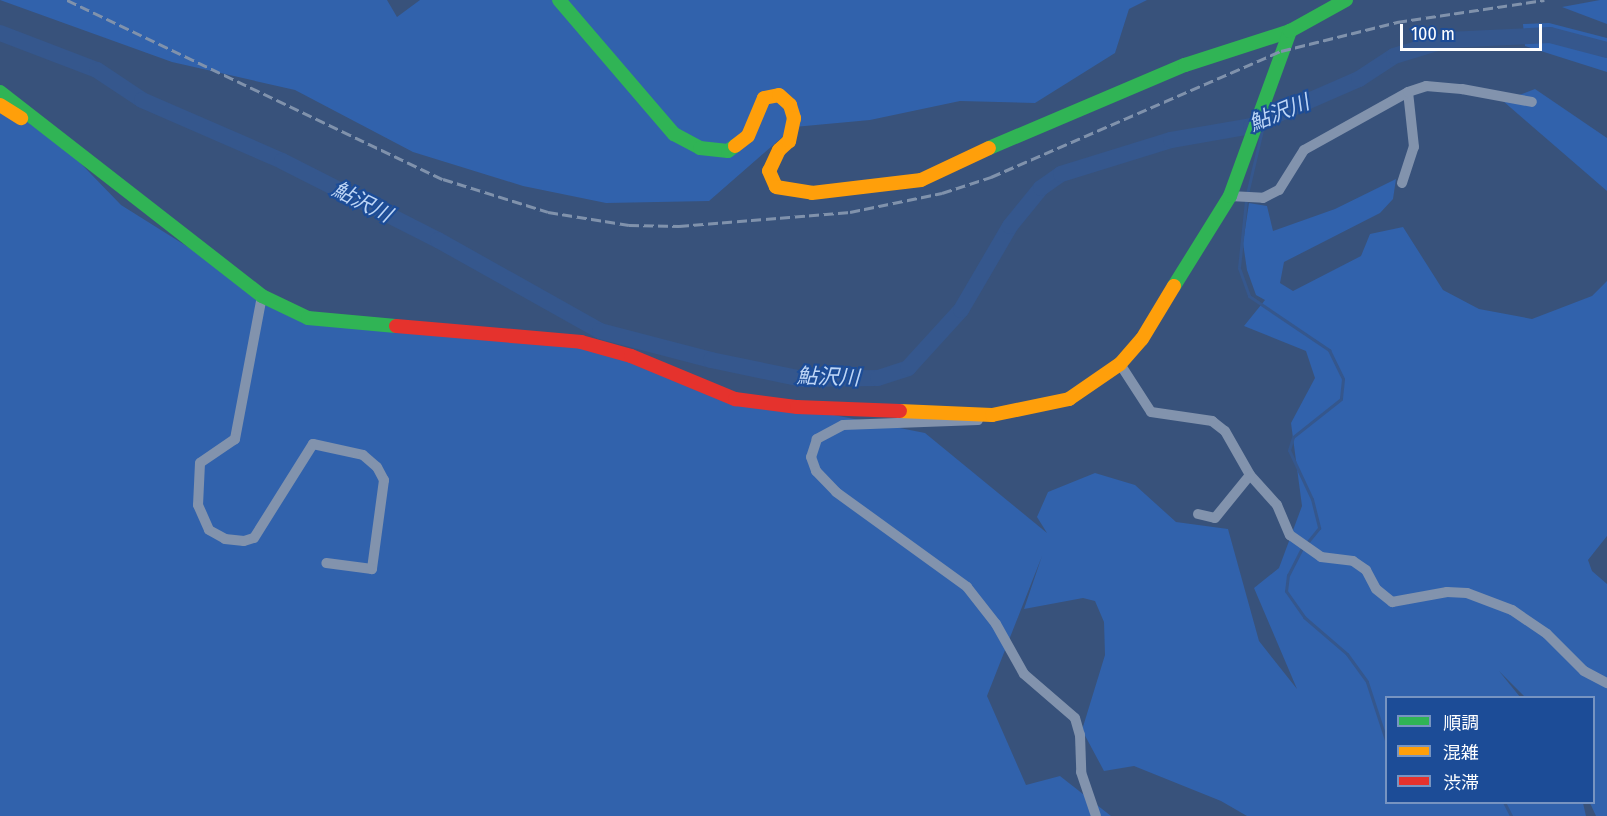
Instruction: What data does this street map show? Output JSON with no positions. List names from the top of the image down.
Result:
{
  "water": ["鮎沢川"],
  "legend": ["順調", "混雑", "渋滞"],
  "scale_bar": "100 m"
}
